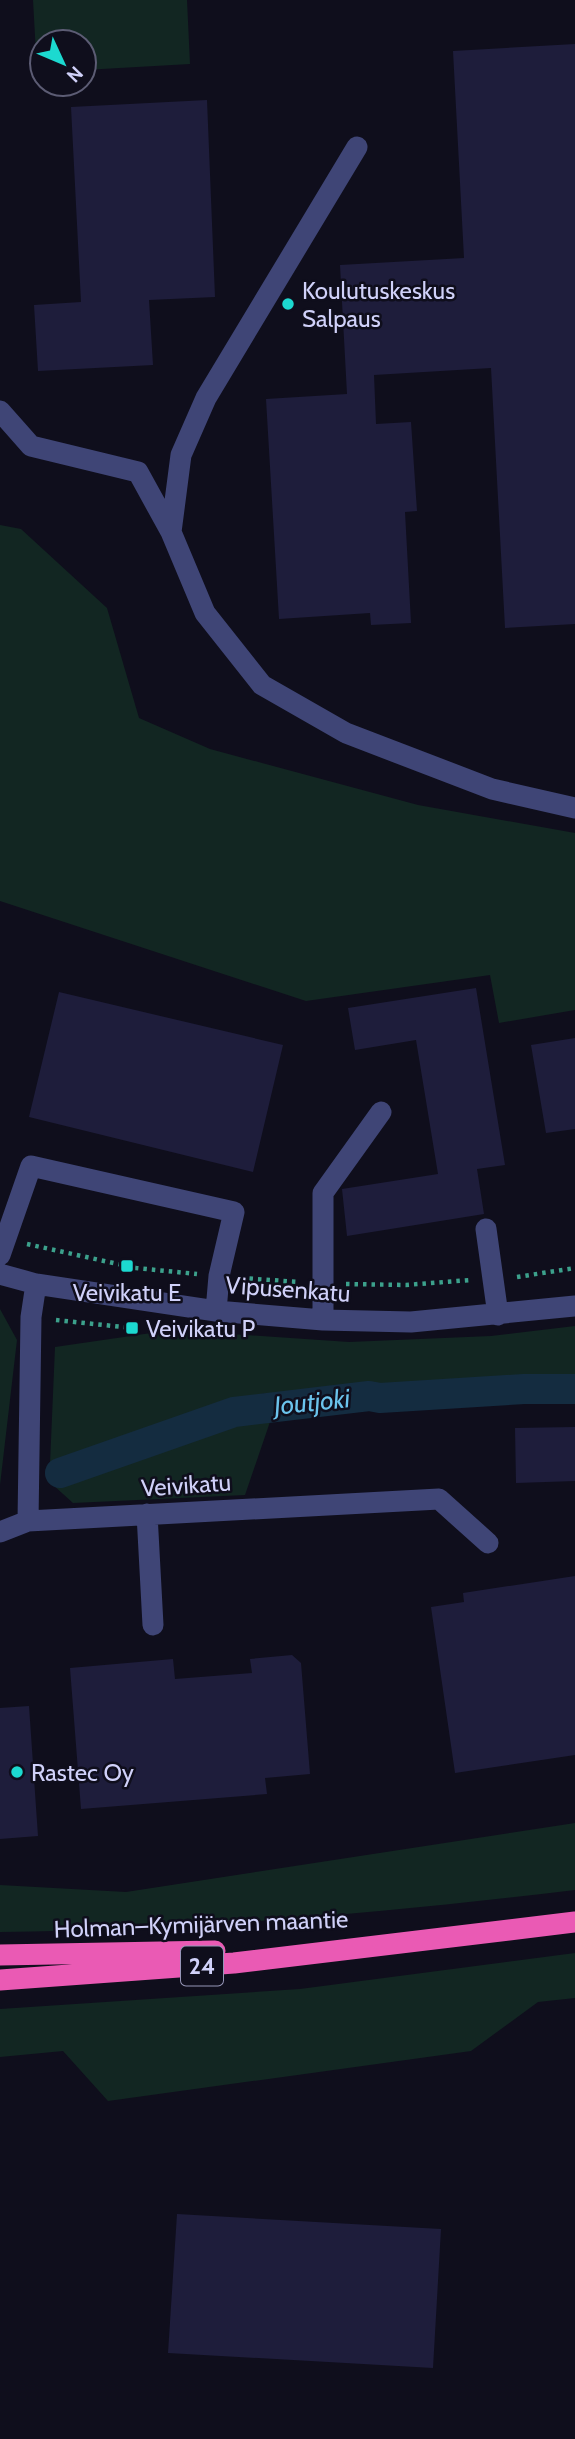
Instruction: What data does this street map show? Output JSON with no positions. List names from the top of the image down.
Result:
{
  "streets": {
    "highway": ["Holman–Kymijärven maantie", "24"],
    "street": ["Vipusenkatu", "Veivikatu"]
  },
  "water": ["Joutjoki"],
  "places": {
    "other": ["Koulutuskeskus Salpaus", "Rastec Oy"],
    "transit": ["Veivikatu E", "Veivikatu P"]
  },
  "north": "bottom right"
}
